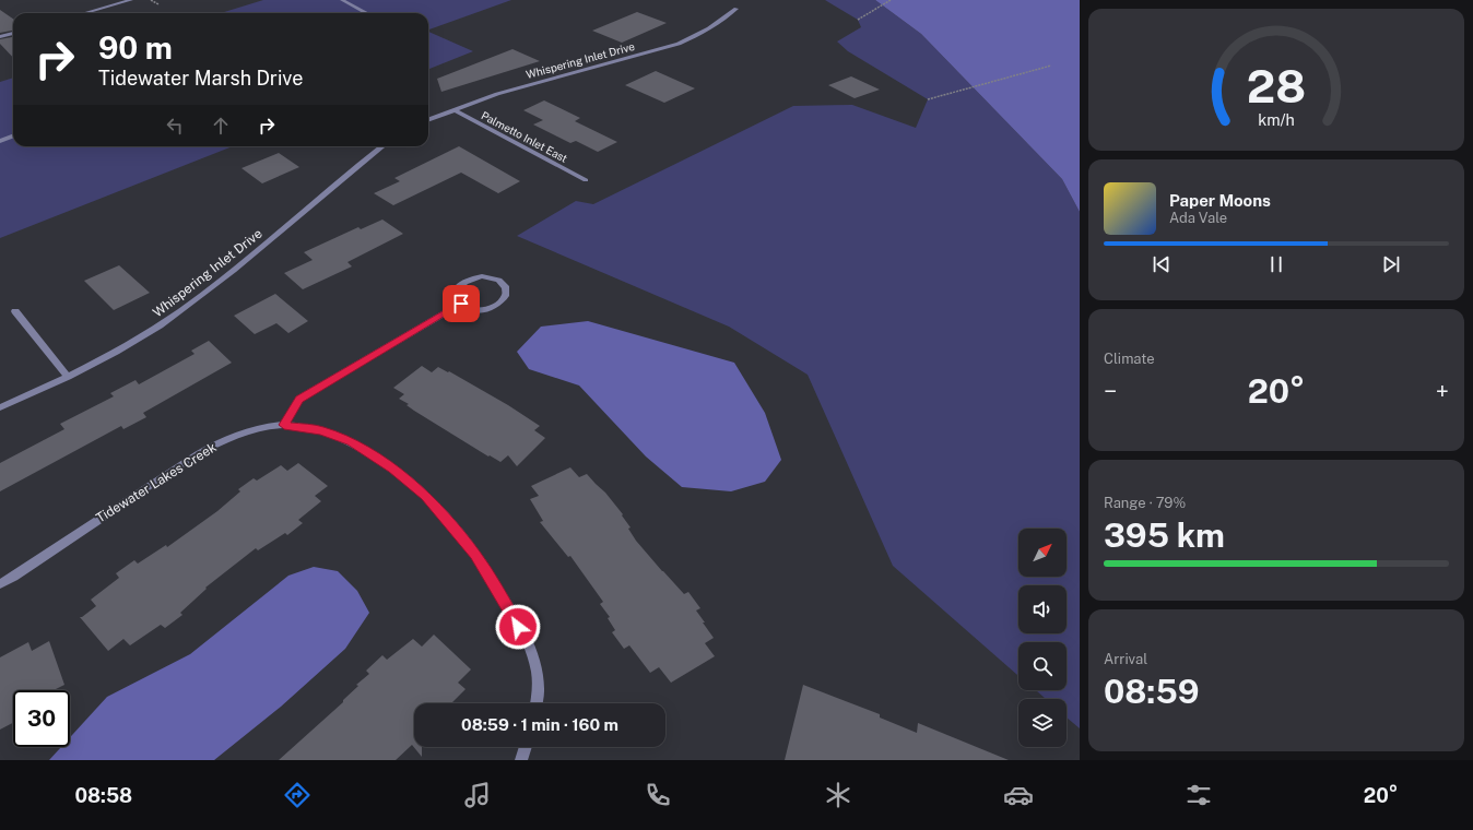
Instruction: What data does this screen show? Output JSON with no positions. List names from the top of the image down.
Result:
{
  "streets": {
    "street": ["Whispering Inlet Drive", "Palmetto Inlet East", "Tidewater Lakes Creek"]
  },
  "crossings": [
    ["Whispering Inlet Drive", "Palmetto Inlet East"]
  ],
  "north": "top right",
  "page": {
    "turn": ["90 m", "Tidewater Marsh Drive"],
    "song": ["Paper Moons", "Ada Vale"],
    "tile": [
      "Climate",
      ["Range · 79%", "395 km"],
      ["Arrival", "08:59"]
    ],
    "heat": ["−", "20°", "+"],
    "limit": "30",
    "trip": "08:59 · 1 min · 160 m",
    "tabs": ["08:58", "20°"],
    "gauge": ["28", "km/h"]
  }
}
